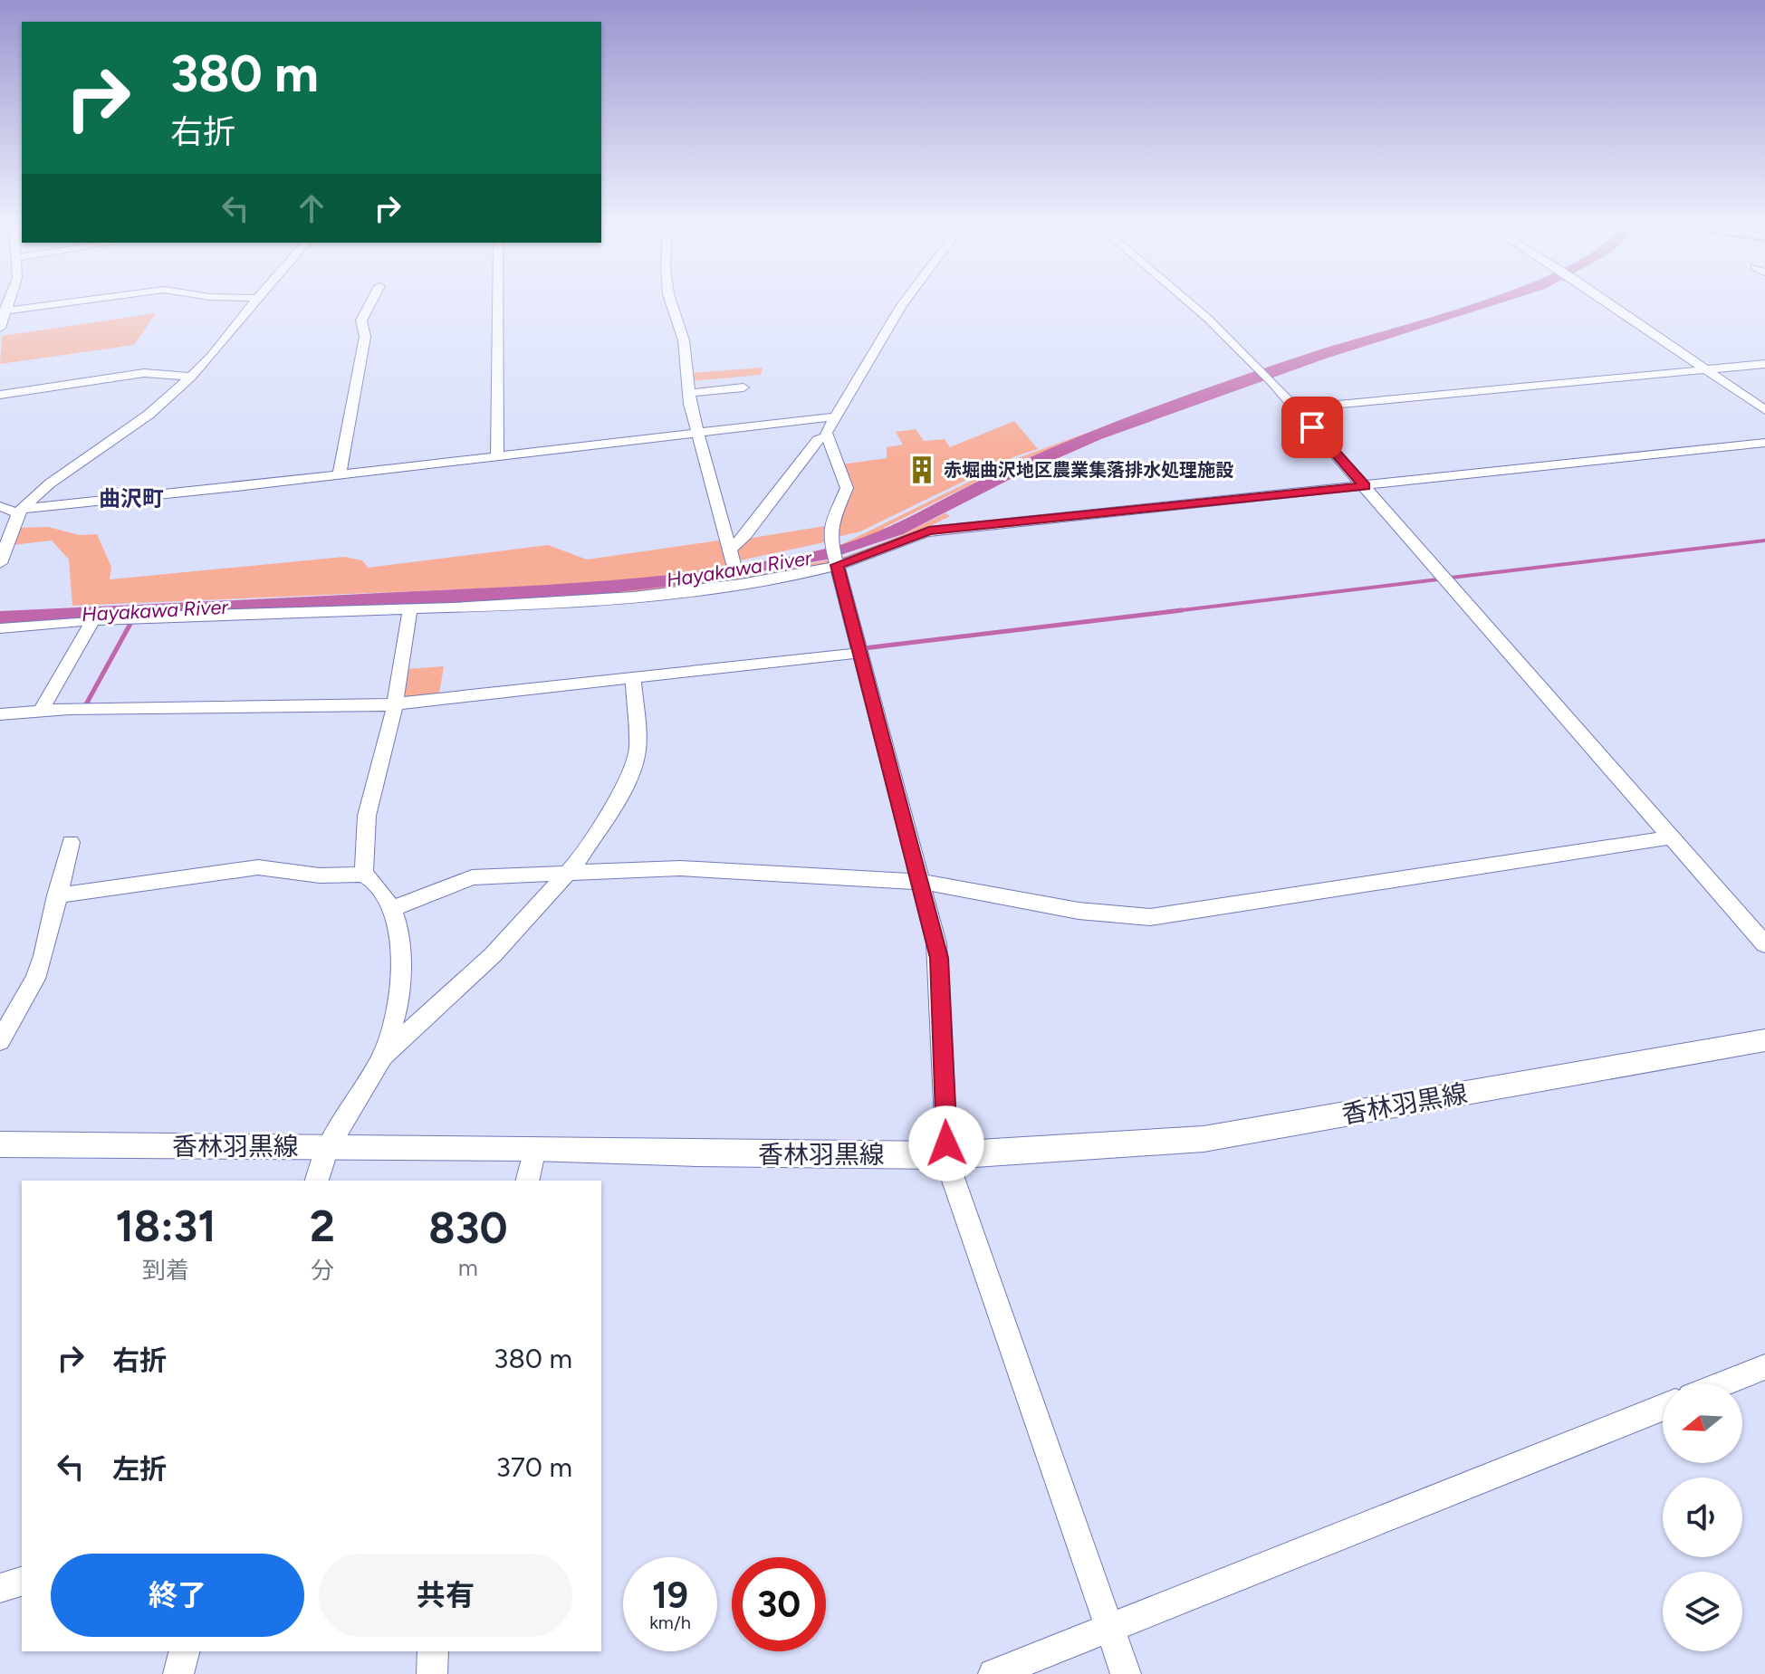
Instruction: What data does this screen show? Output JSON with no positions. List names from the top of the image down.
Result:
{
  "streets": {
    "main road": ["香林羽黒線"]
  },
  "districts": ["曲沢町"],
  "water": ["Hayakawa River"],
  "places": {
    "building": ["赤堀曲沢地区農業集落排水処理施設"]
  },
  "north": "left",
  "page": {
    "turn": ["380 m", "右折"],
    "eta": [
      "18:31",
      "到着",
      "2",
      "分",
      "830",
      "m"
    ],
    "list": [
      {
        "name": "右折",
        "value": "380 m"
      },
      {
        "name": "左折",
        "value": "370 m"
      }
    ],
    "buttons": ["終了", "共有"],
    "speed": "19 km/h",
    "limit": "30"
  }
}
